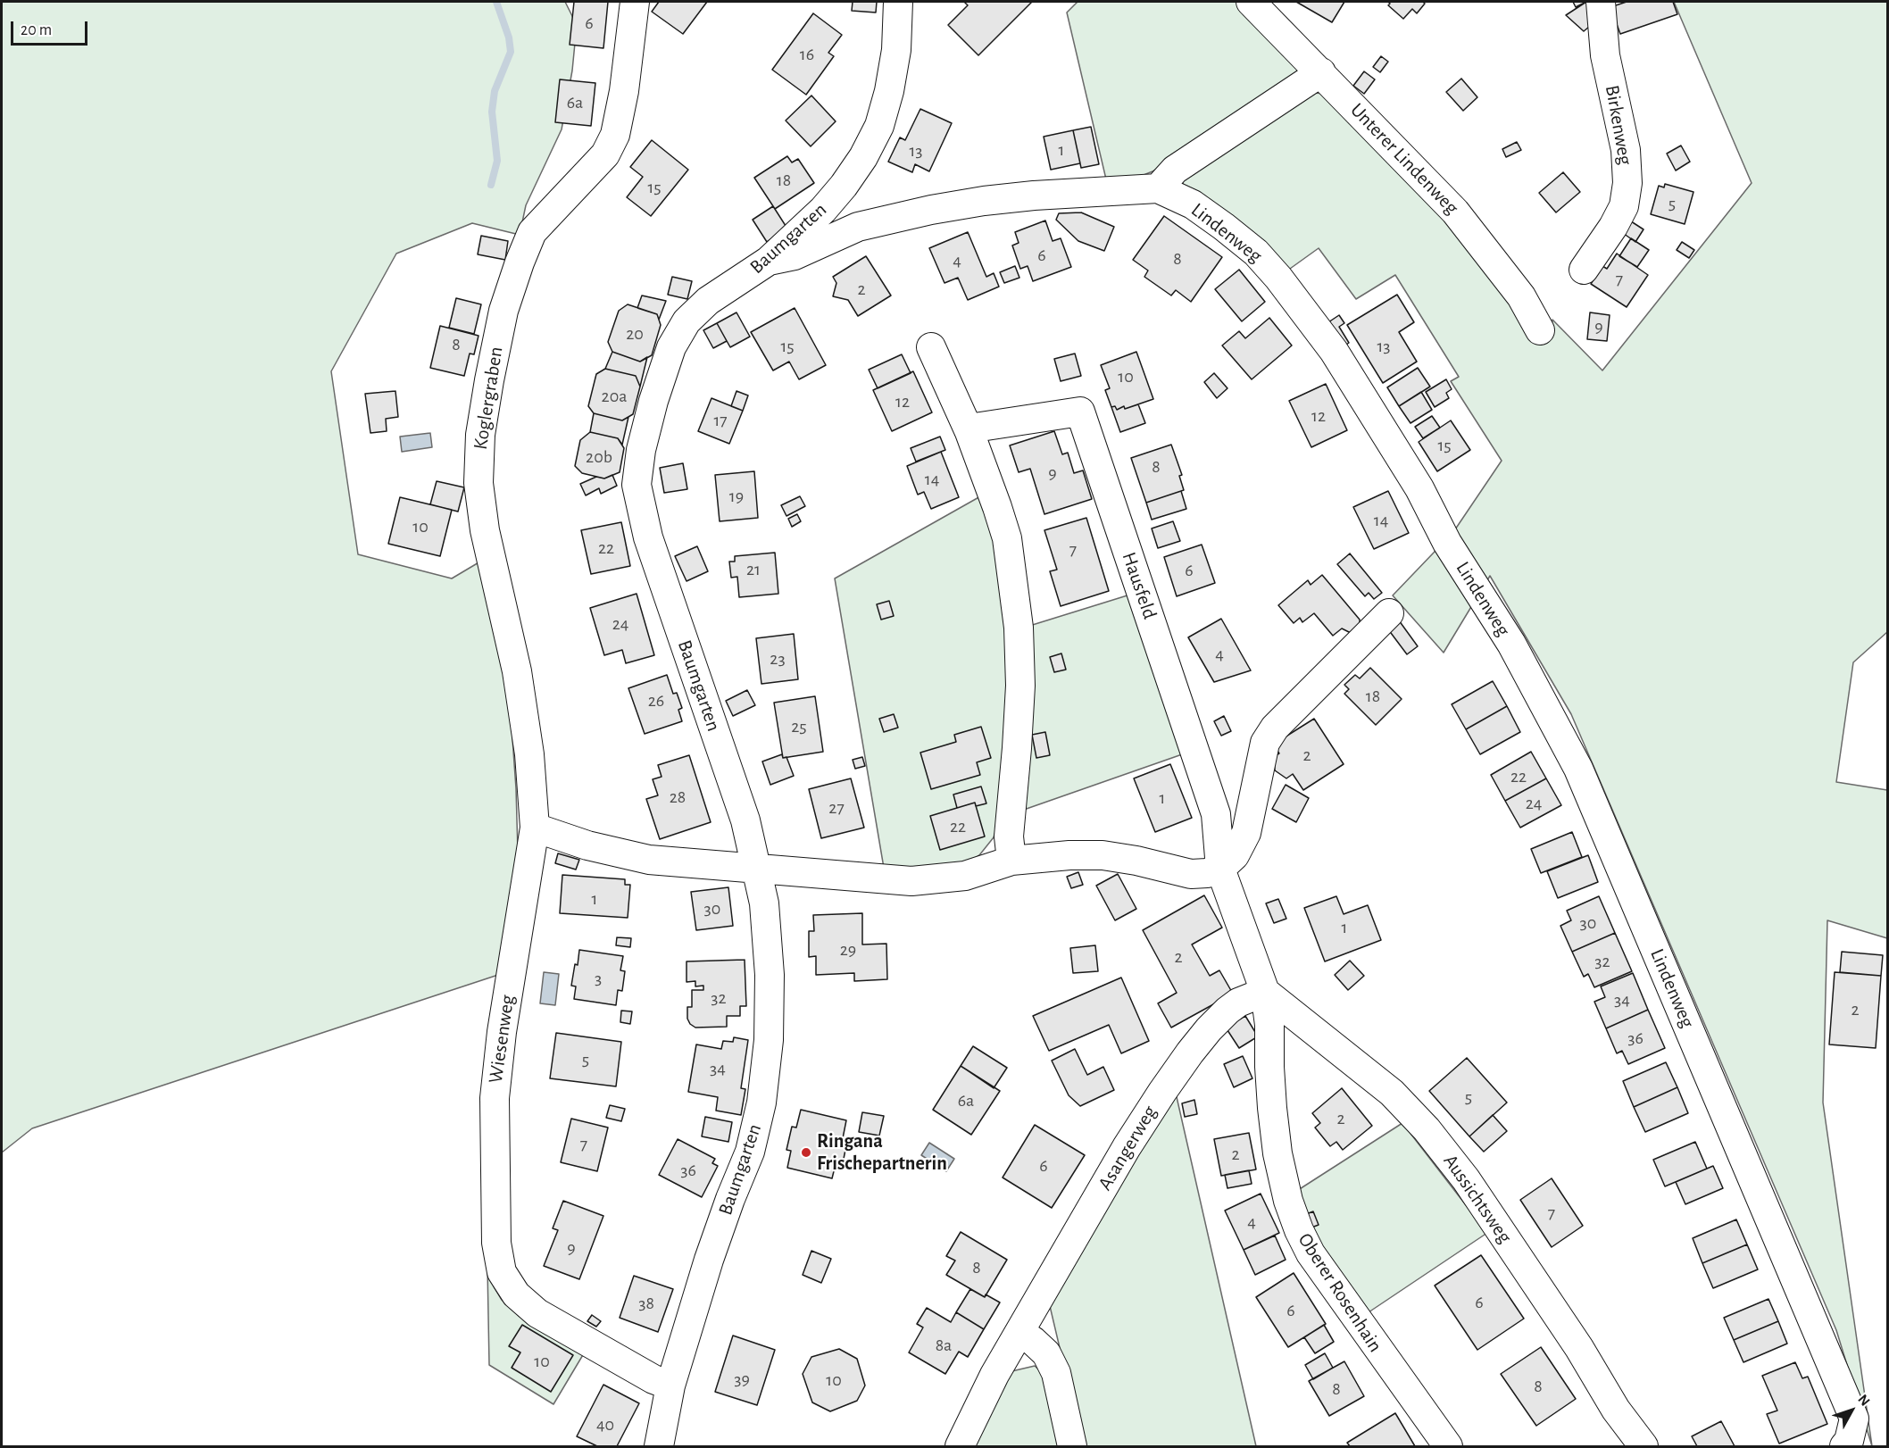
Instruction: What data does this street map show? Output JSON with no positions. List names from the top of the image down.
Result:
{
  "streets": {
    "street": [
      "Birkenweg",
      "Unterer Lindenweg",
      "Lindenweg",
      "Baumgarten",
      "Koglergraben",
      "Hausfeld",
      "Wiesenweg",
      "Asangerweg",
      "Aussichtsweg",
      "Oberer Rosenhain"
    ]
  },
  "crossings": [
    ["Lindenweg", "Baumgarten"],
    ["Baumgarten", "Wiesenweg"],
    ["Koglergraben", "Wiesenweg"],
    ["Asangerweg", "Aussichtsweg"],
    ["Asangerweg", "Oberer Rosenhain"],
    ["Aussichtsweg", "Oberer Rosenhain"]
  ],
  "places": ["Ringana Frischepartnerin"],
  "house_numbers": [
    "6",
    "16",
    "6a",
    "1",
    "13",
    "18",
    "15",
    "5",
    "6",
    "8",
    "4",
    "7",
    "2",
    "9",
    "20",
    "8",
    "15",
    "13",
    "10",
    "20a",
    "12",
    "12",
    "17",
    "15",
    "20b",
    "8",
    "9",
    "14",
    "19",
    "14",
    "10",
    "22",
    "7",
    "21",
    "6",
    "24",
    "4",
    "23",
    "18",
    "26",
    "25",
    "2",
    "22",
    "28",
    "1",
    "24",
    "27",
    "22",
    "1",
    "30",
    "30",
    "1",
    "29",
    "2",
    "32",
    "3",
    "32",
    "34",
    "2",
    "36",
    "5",
    "34",
    "5",
    "6a",
    "2",
    "7",
    "2",
    "6",
    "36",
    "7",
    "4",
    "9",
    "8",
    "6",
    "38",
    "6",
    "8a",
    "10",
    "39",
    "10",
    "8",
    "8",
    "40"
  ],
  "scale_bar": "20 m",
  "north": "top right"
}
